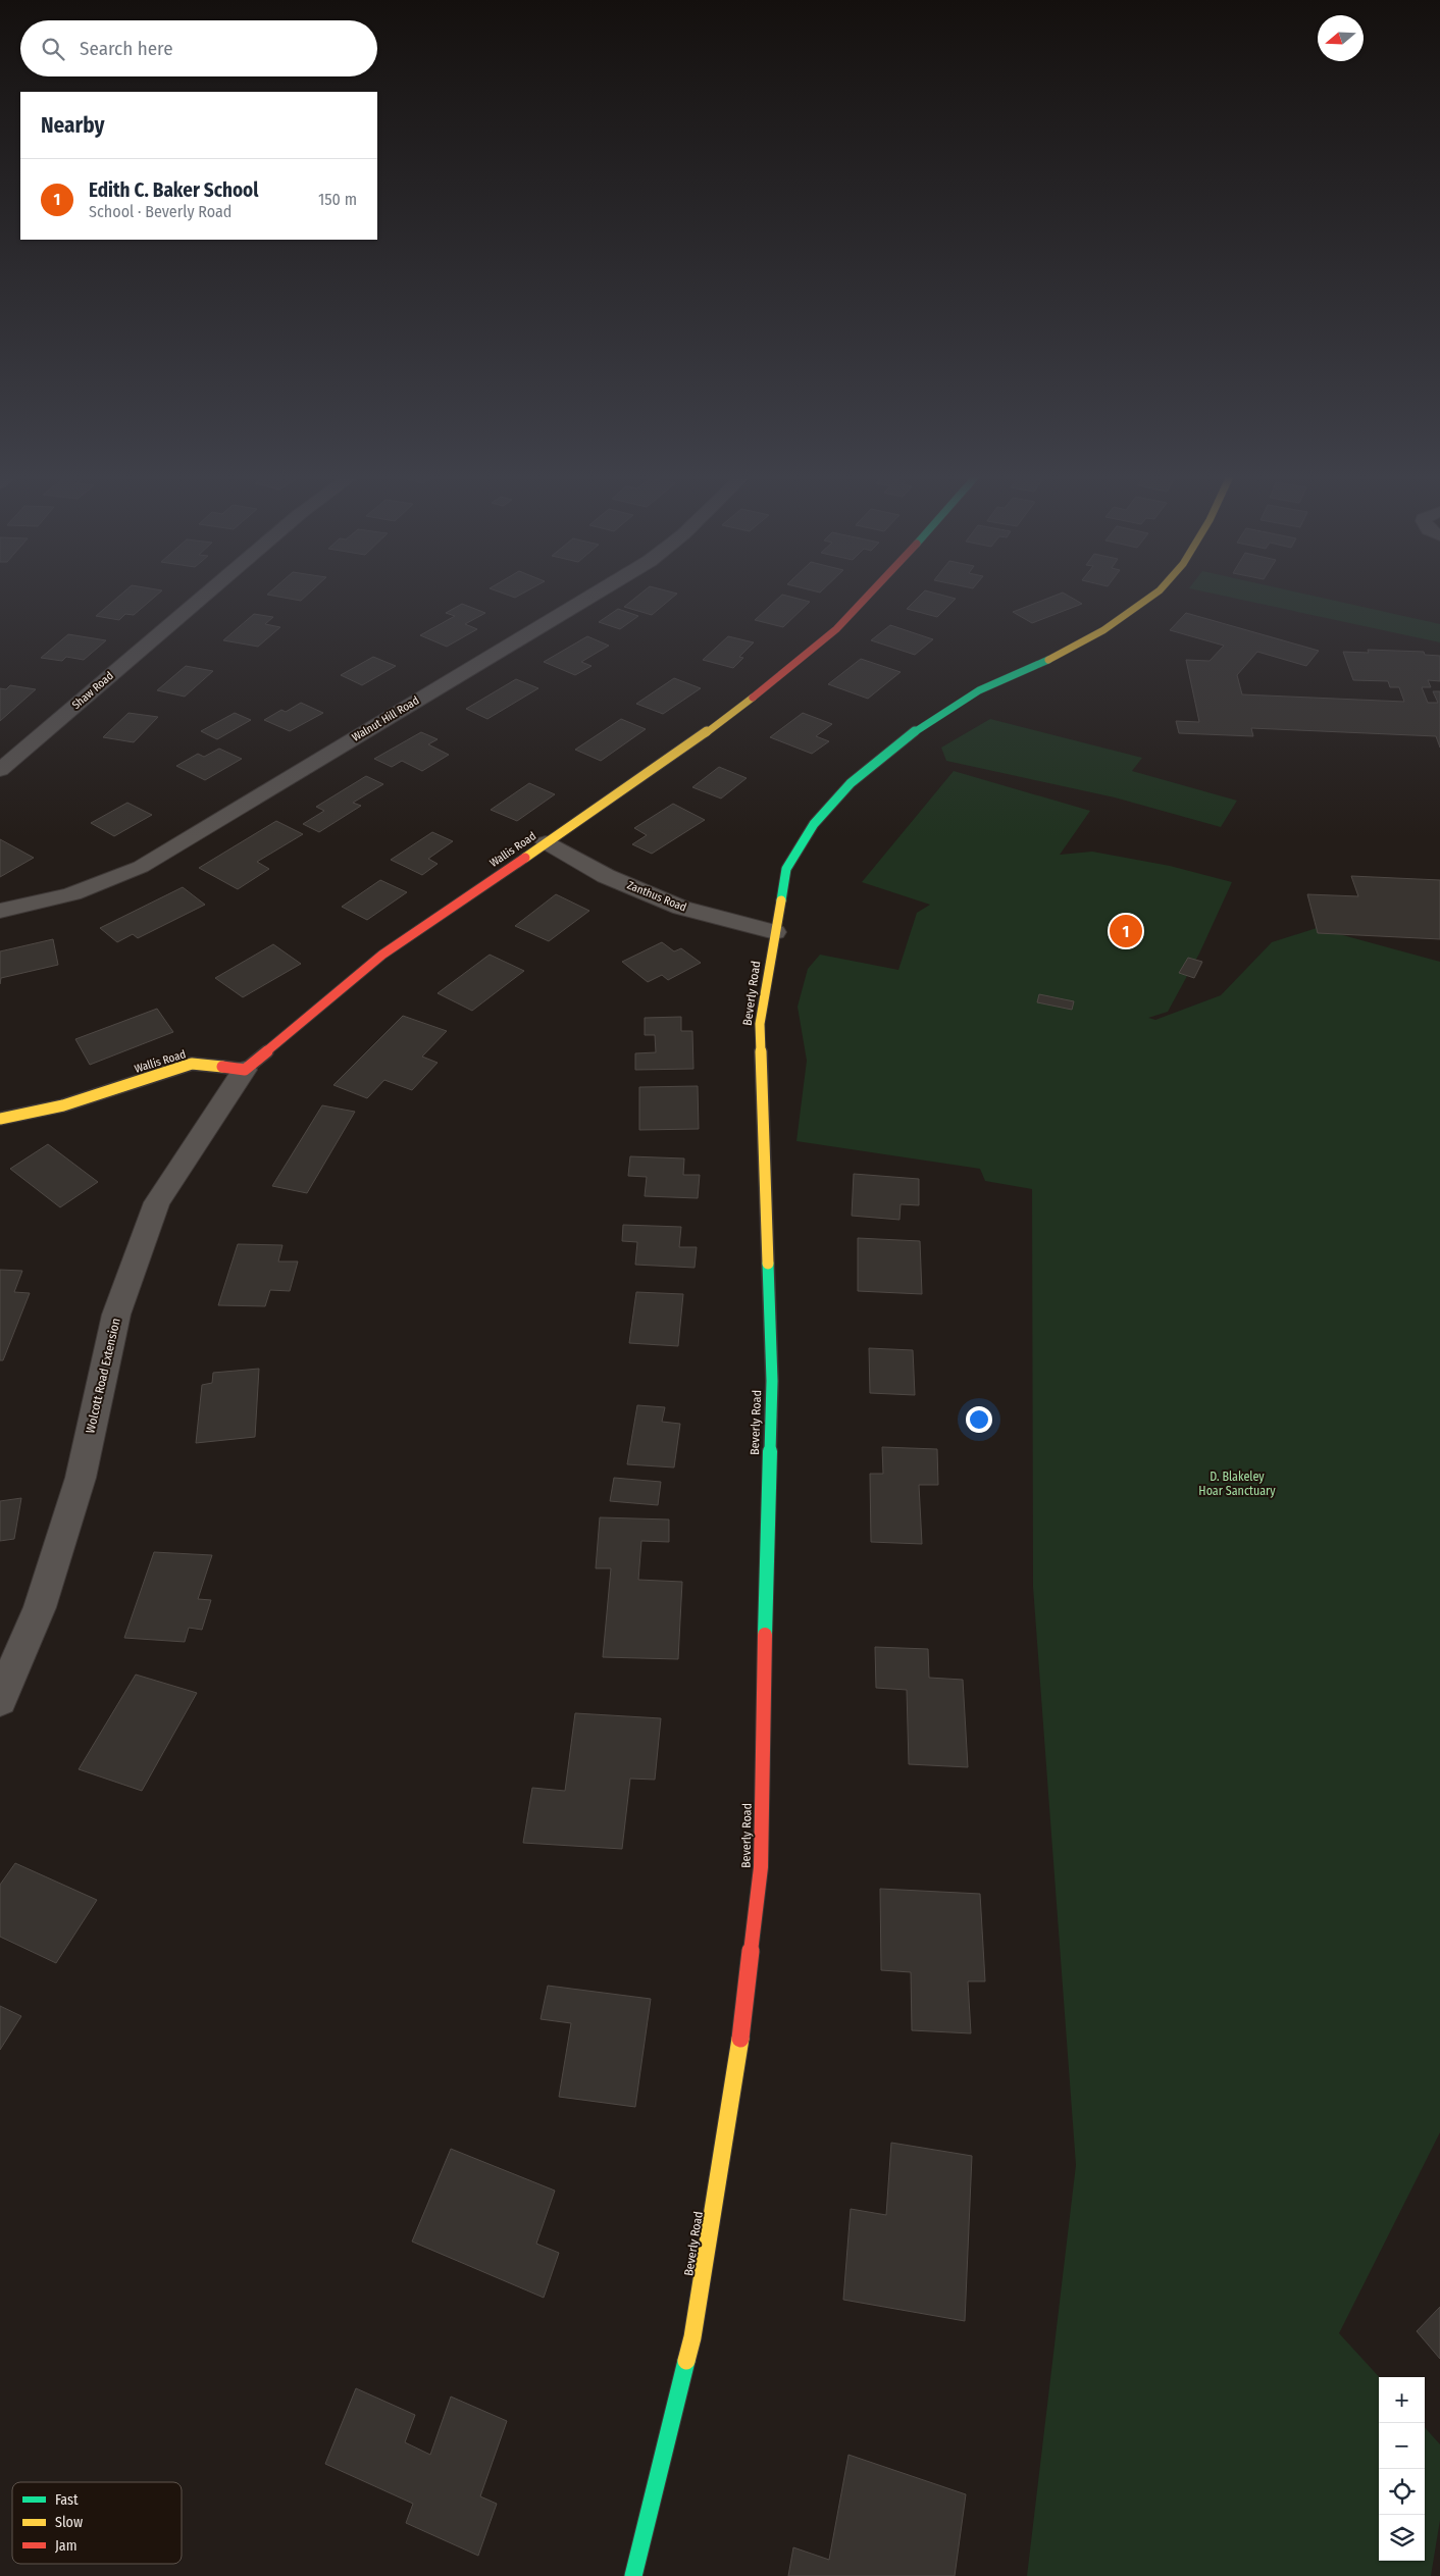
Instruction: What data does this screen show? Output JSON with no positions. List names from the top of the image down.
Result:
{
  "streets": {
    "street": [
      "Shaw Road",
      "Walnut Hill Road",
      "Wallis Road",
      "Zanthus Road",
      "Beverly Road",
      "Wolcott Road Extension"
    ]
  },
  "crossings": [
    ["Wallis Road", "Zanthus Road"],
    ["Wallis Road", "Wolcott Road Extension"],
    ["Zanthus Road", "Beverly Road"]
  ],
  "parks": ["D. Blakeley Hoar Sanctuary"],
  "legend": ["Fast", "Slow", "Jam"],
  "north": "left",
  "page": {
    "search": "Search here",
    "heading": "Nearby",
    "list": [
      {
        "mark": "1",
        "name": "Edith C. Baker School",
        "note": "School · Beverly Road",
        "value": "150 m"
      }
    ],
    "pins": "1",
    "map_buttons": ["+", "−"]
  }
}
